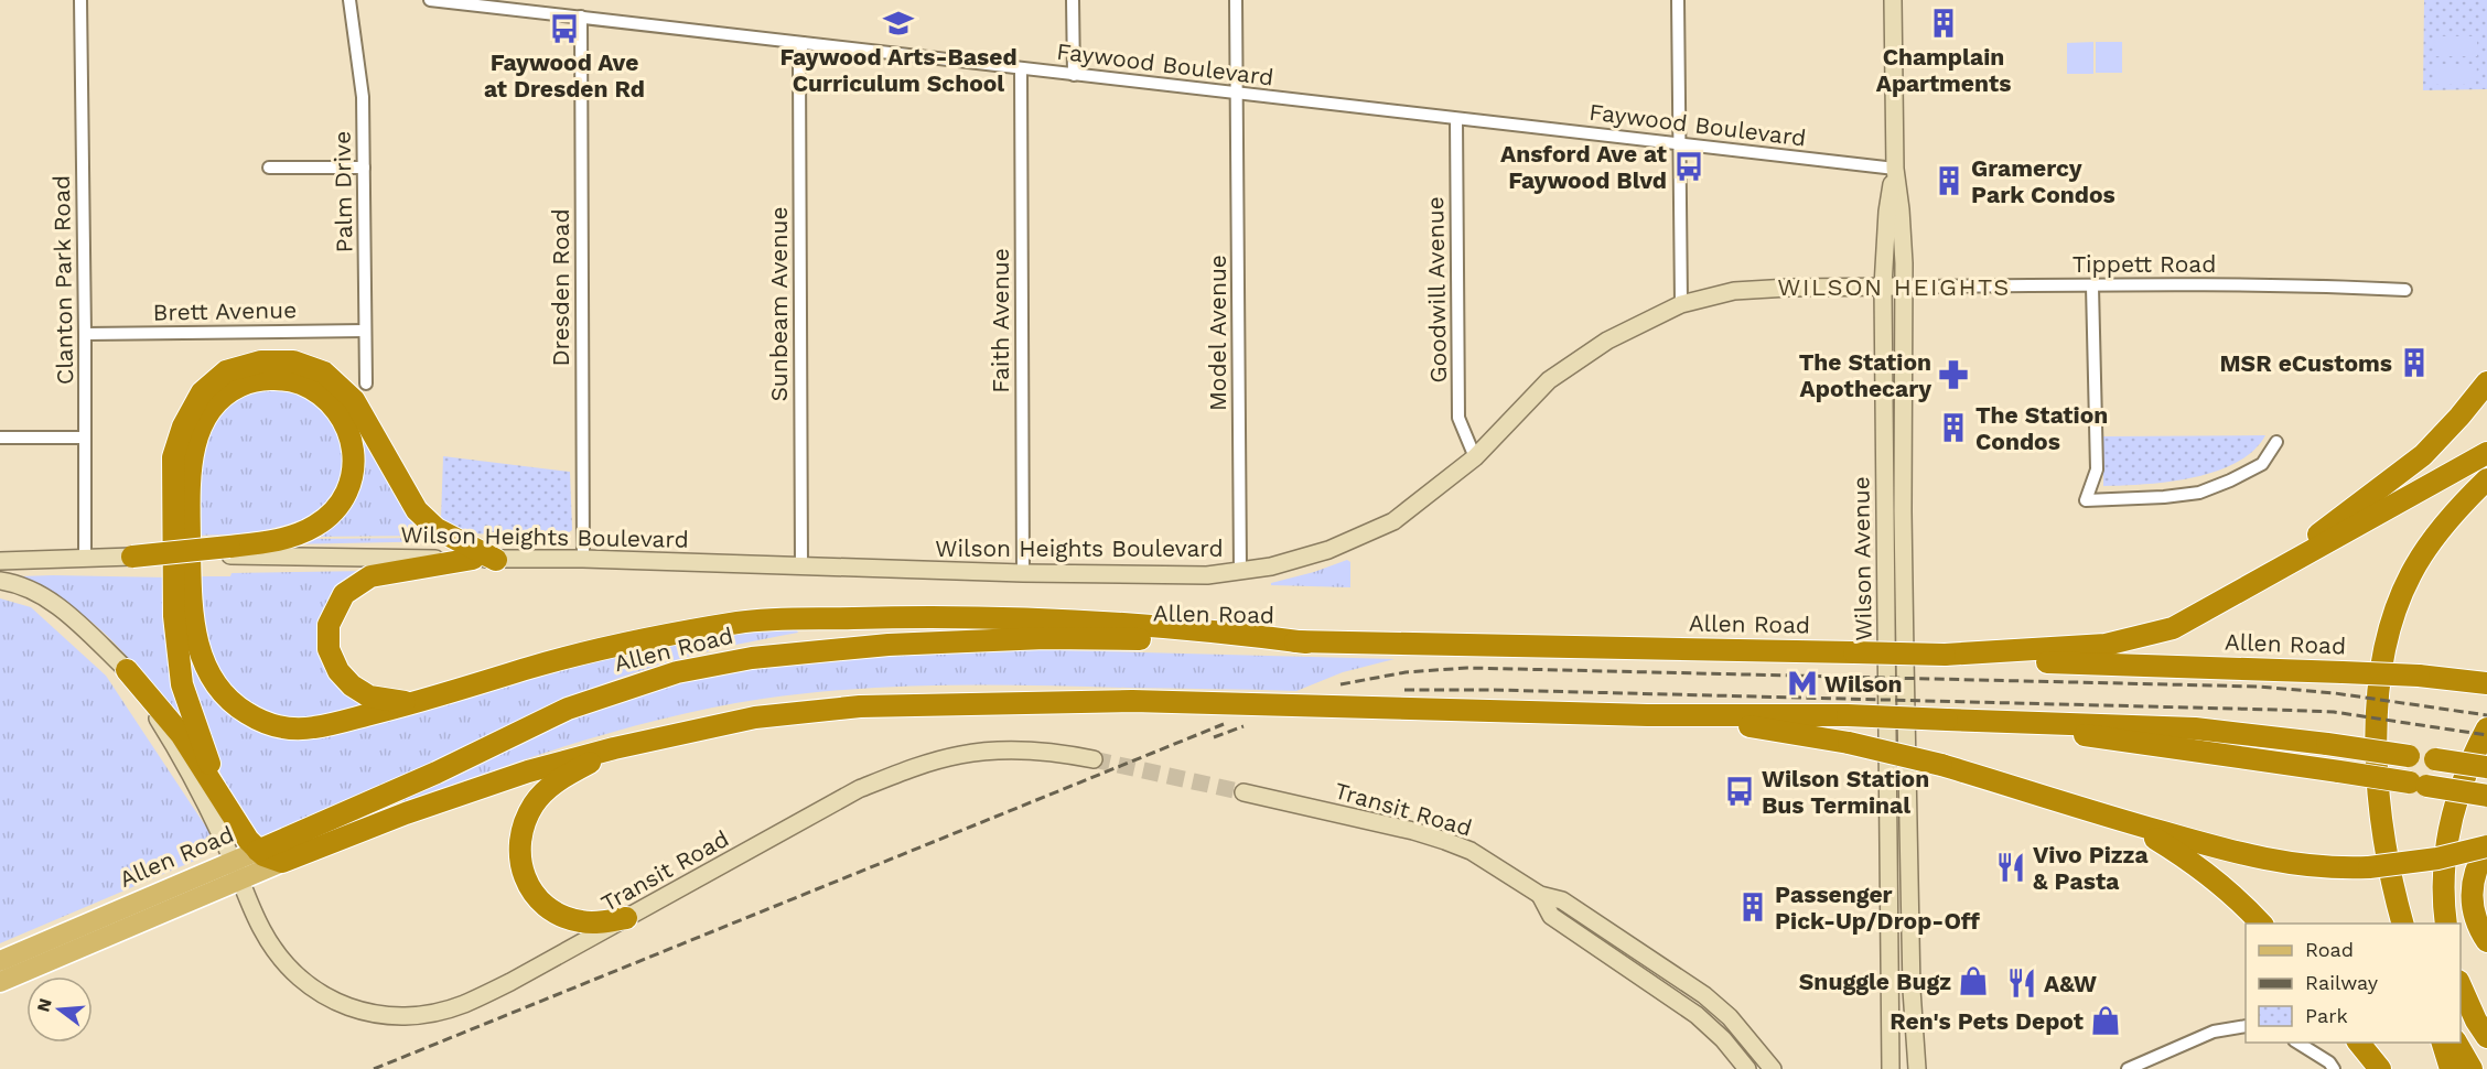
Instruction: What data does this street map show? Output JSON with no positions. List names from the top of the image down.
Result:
{
  "streets": {
    "highway": ["Allen Road"],
    "main road": [
      "Tippett Road",
      "Wilson Heights Boulevard",
      "Wilson Avenue",
      "Transit Road"
    ],
    "street": [
      "Faywood Boulevard",
      "Palm Drive",
      "Clanton Park Road",
      "Dresden Road",
      "Goodwill Avenue",
      "Sunbeam Avenue",
      "Brett Avenue",
      "Faith Avenue",
      "Model Avenue"
    ]
  },
  "crossings": [
    ["Faywood Boulevard", "Dresden Road"],
    ["Faywood Boulevard", "Goodwill Avenue"],
    ["Faywood Boulevard", "Sunbeam Avenue"],
    ["Faywood Boulevard", "Faith Avenue"],
    ["Faywood Boulevard", "Model Avenue"],
    ["Faywood Boulevard", "Wilson Avenue"],
    ["Palm Drive", "Brett Avenue"],
    ["Tippett Road", "Wilson Heights Boulevard"],
    ["Tippett Road", "Wilson Avenue"],
    ["Clanton Park Road", "Brett Avenue"],
    ["Dresden Road", "Wilson Heights Boulevard"],
    ["Goodwill Avenue", "Wilson Heights Boulevard"],
    ["Sunbeam Avenue", "Wilson Heights Boulevard"],
    ["Faith Avenue", "Wilson Heights Boulevard"],
    ["Model Avenue", "Wilson Heights Boulevard"],
    ["Wilson Heights Boulevard", "Wilson Avenue"],
    ["Allen Road", "Transit Road"]
  ],
  "districts": ["WILSON HEIGHTS"],
  "places": {
    "school or university": ["Faywood Arts-Based Curriculum School"],
    "building": [
      "Champlain Apartments",
      "Gramercy Park Condos",
      "MSR eCustoms",
      "The Station Condos",
      "Passenger Pick-Up/Drop-Off"
    ],
    "bus stop": ["Faywood Ave at Dresden Rd", "Ansford Ave at Faywood Blvd", "Wilson Station Bus Terminal"],
    "pharmacy": ["The Station Apothecary"],
    "metro station": ["Wilson"],
    "restaurant": ["Vivo Pizza & Pasta", "A&W"],
    "shop": ["Snuggle Bugz", "Ren's Pets Depot"]
  },
  "legend": ["Road", "Railway", "Park"],
  "north": "left"
}
